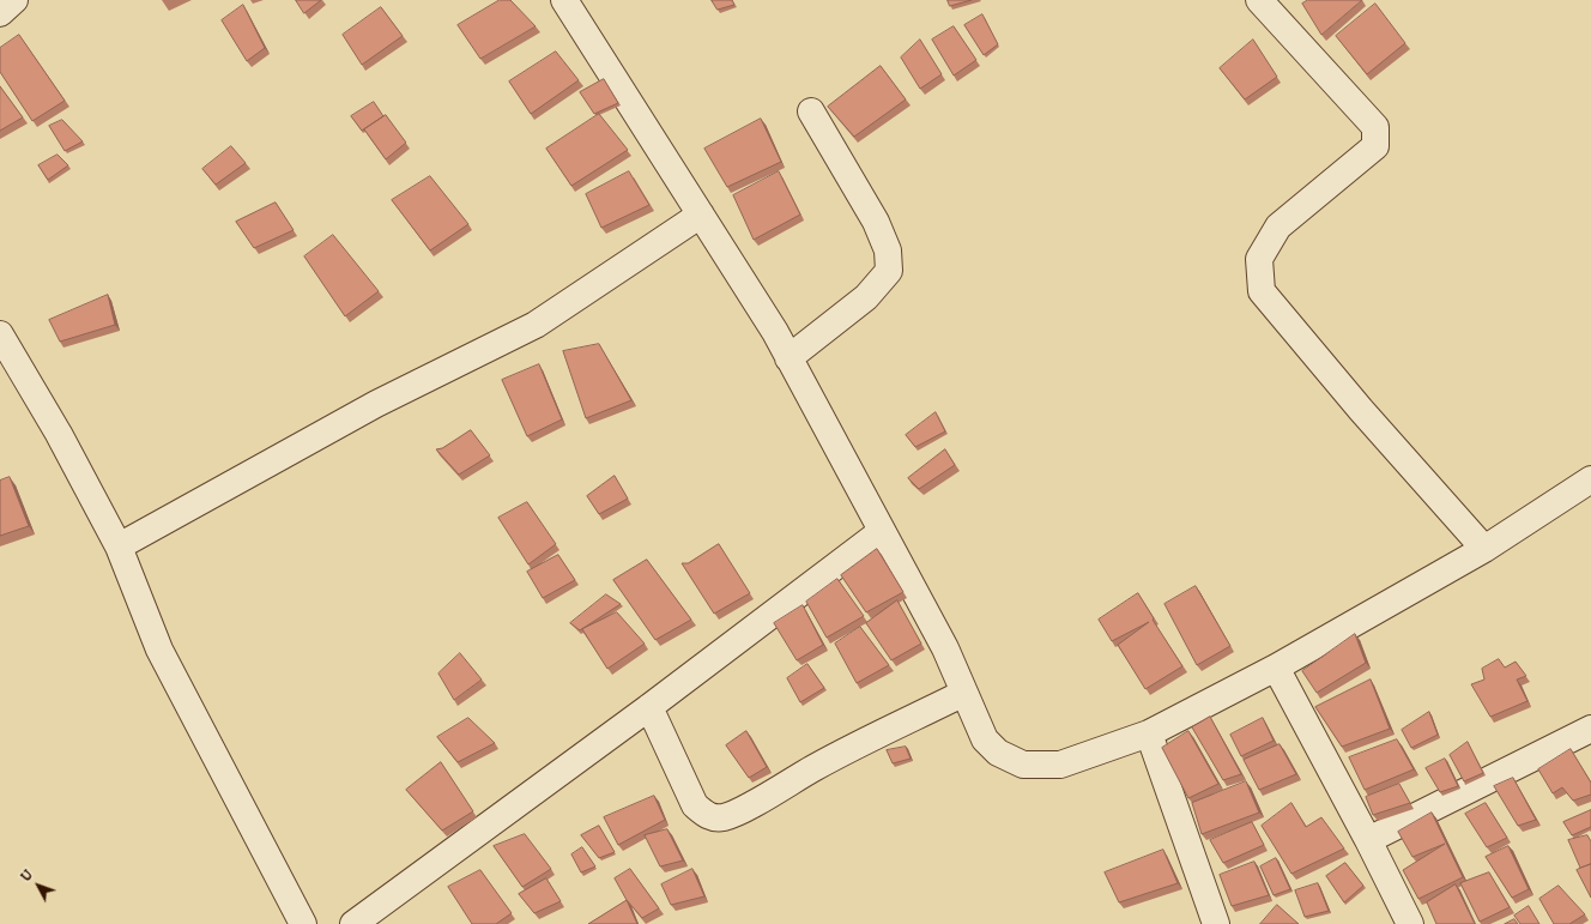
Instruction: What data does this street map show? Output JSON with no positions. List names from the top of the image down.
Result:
{
  "north": "top left"
}
